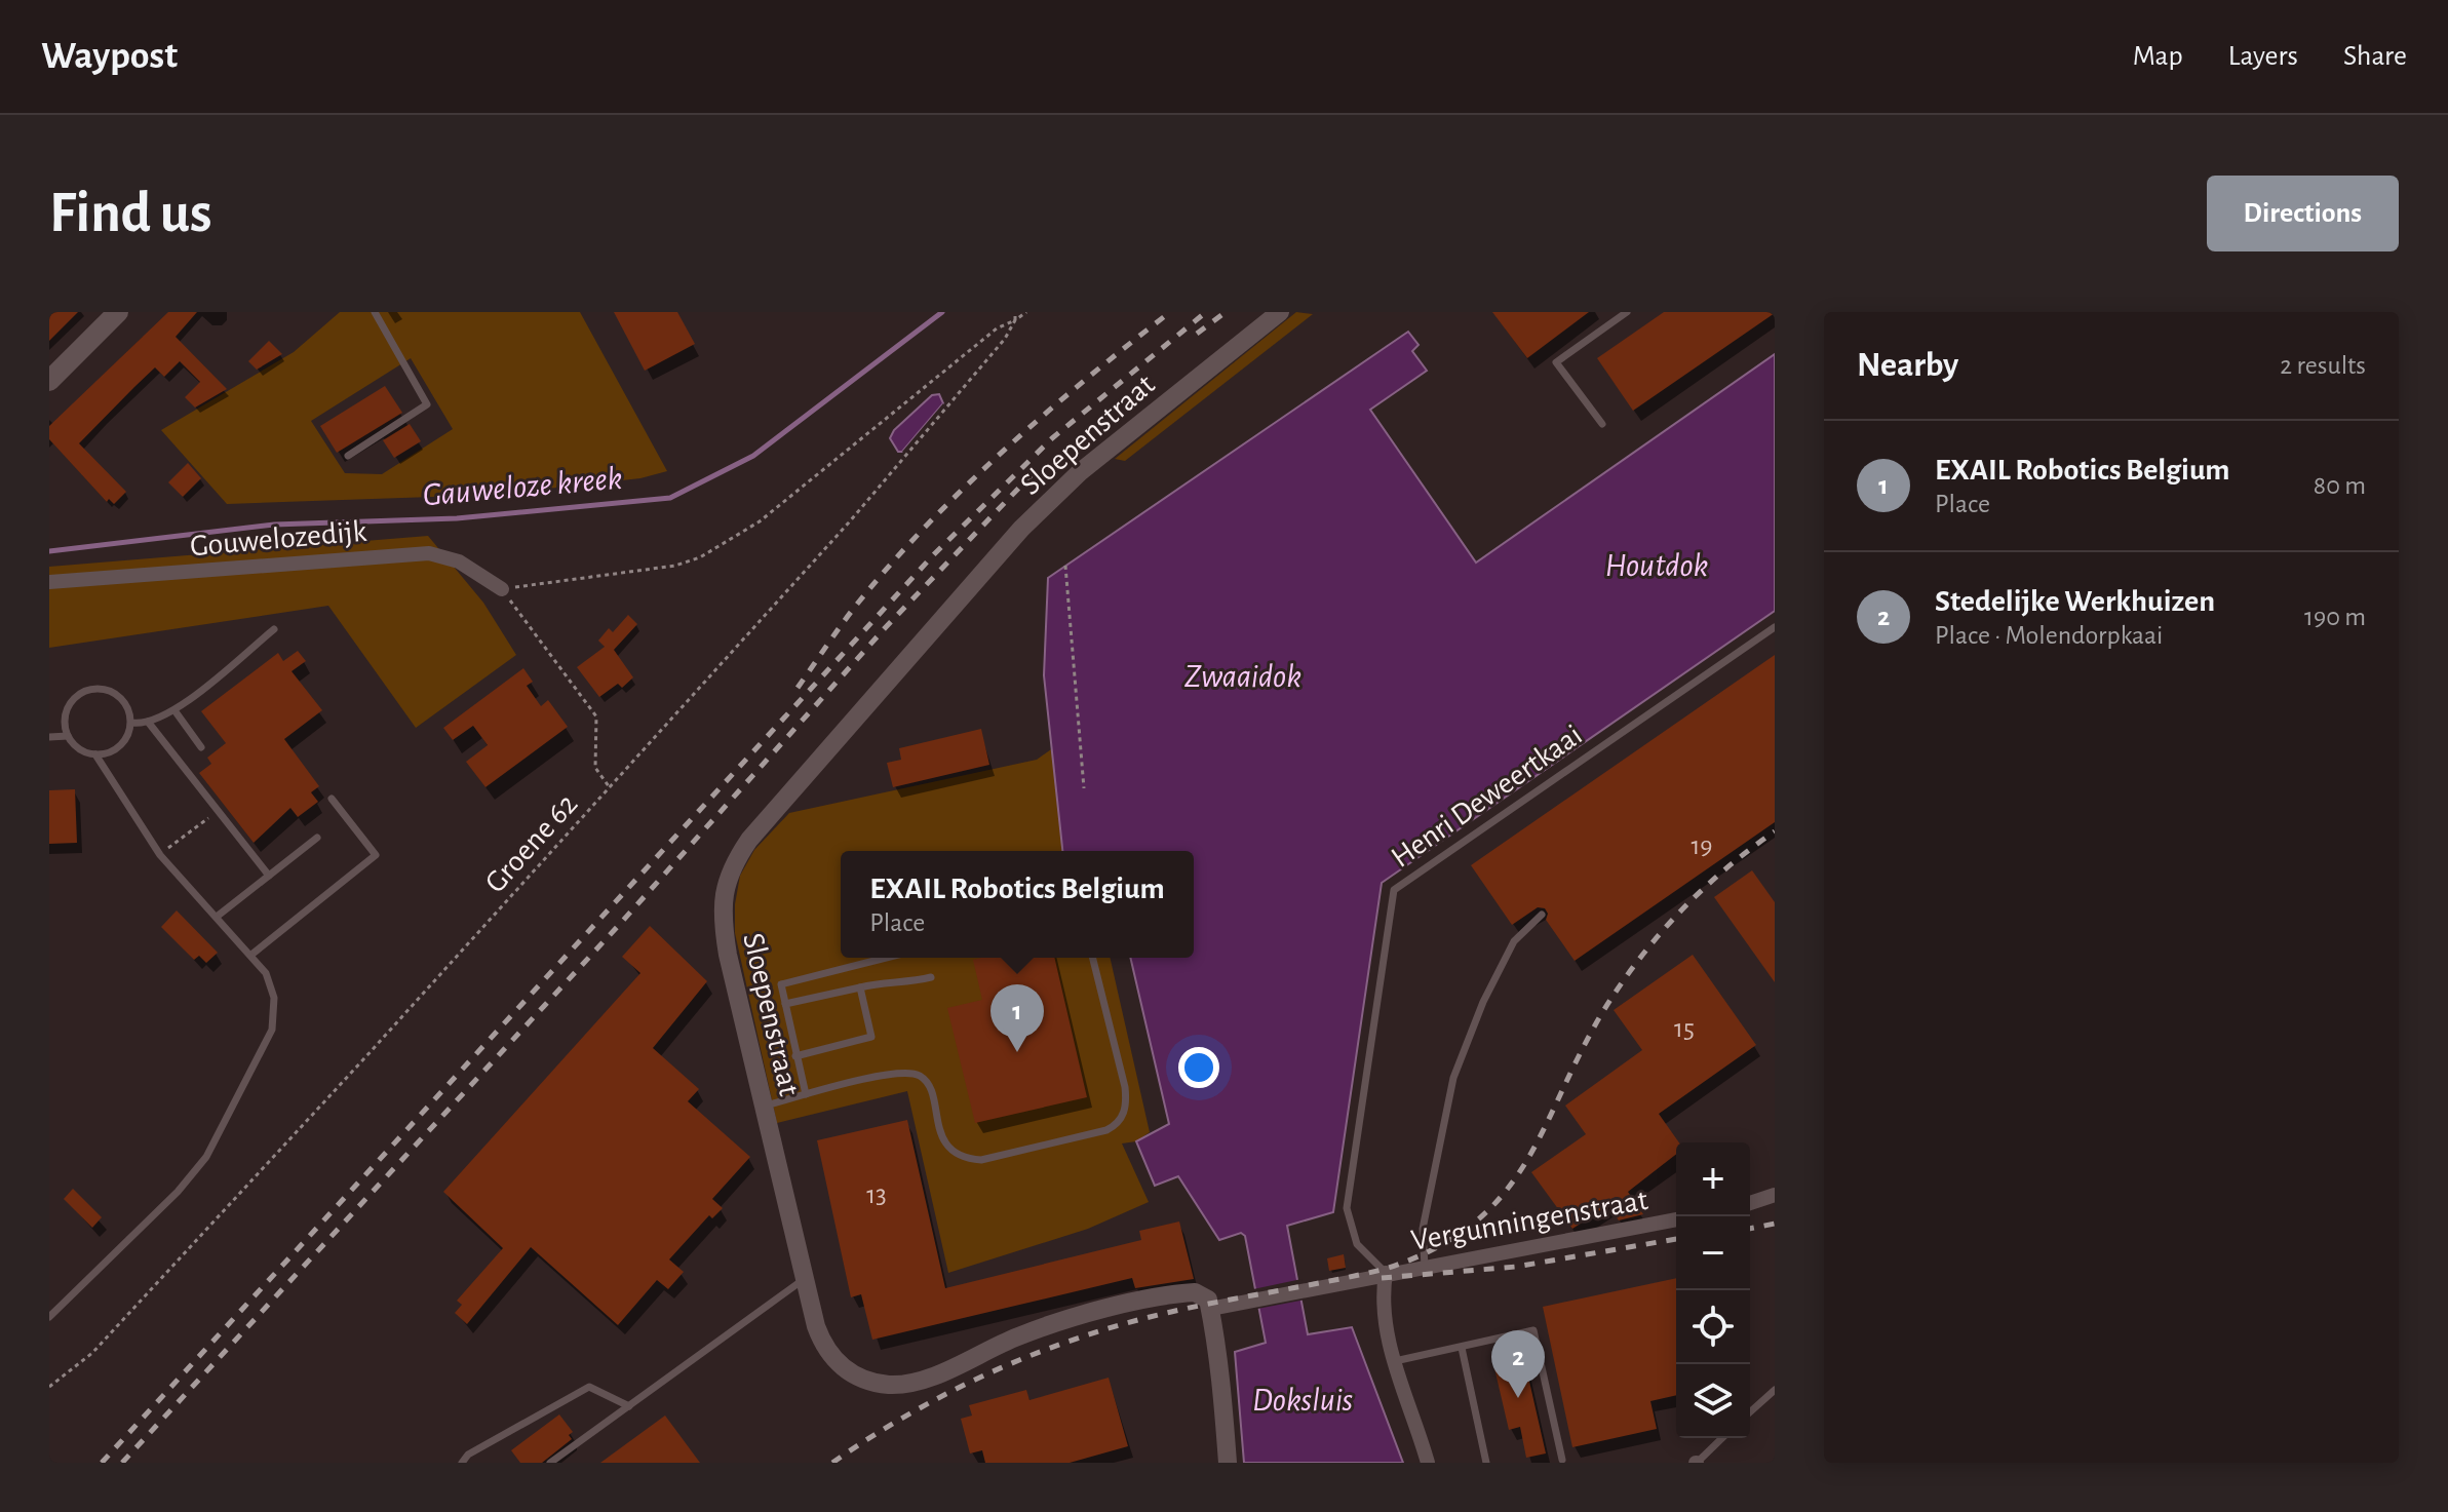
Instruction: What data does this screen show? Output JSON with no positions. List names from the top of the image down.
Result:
{
  "streets": {
    "street": ["Sloepenstraat", "Gouwelozedijk", "Vergunningenstraat"],
    "lane": ["Henri Deweertkaai"],
    "path": ["Groene 62"]
  },
  "crossings": [
    ["Henri Deweertkaai", "Vergunningenstraat"]
  ],
  "water": [
    "Gauweloze kreek",
    "Houtdok",
    "Zwaaidok",
    "Doksluis"
  ],
  "house_numbers": ["19", "15", "13"],
  "page": {
    "header": "Waypost",
    "nav": ["Map", "Layers", "Share"],
    "buttons": "Directions",
    "title": "Find us",
    "heading": ["Nearby", "2 results"],
    "list": [
      {
        "mark": "1",
        "name": "EXAIL Robotics Belgium",
        "note": "Place",
        "value": "80 m"
      },
      {
        "mark": "2",
        "name": "Stedelijke Werkhuizen",
        "note": "Place · Molendorpkaai",
        "value": "190 m"
      }
    ],
    "popup": ["EXAIL Robotics Belgium", "Place"],
    "pins": ["1", "2"],
    "map_buttons": ["+", "−"]
  }
}
